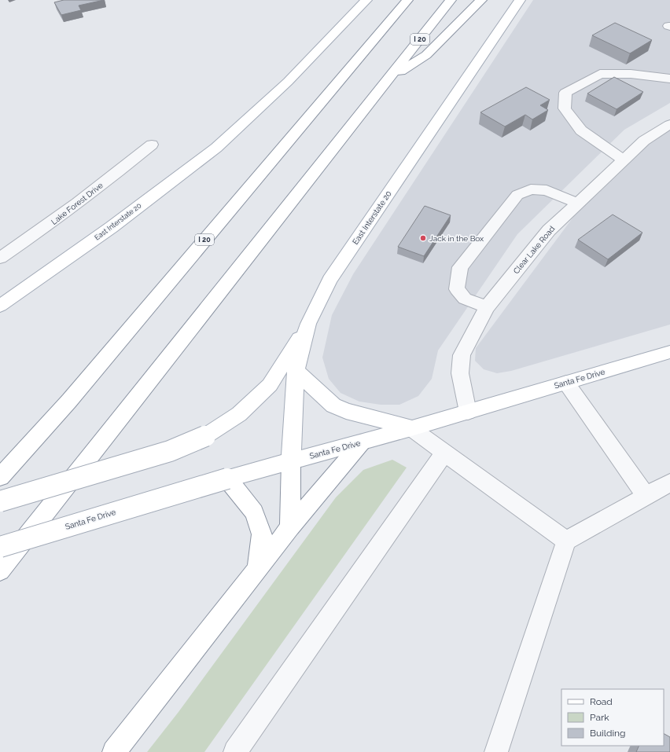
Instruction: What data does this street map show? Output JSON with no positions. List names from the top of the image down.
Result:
{
  "streets": {
    "main road": ["I 20", "East Interstate 20", "Santa Fe Drive"],
    "street": ["Lake Forest Drive", "Clear Lake Road"]
  },
  "crossings": [
    ["East Interstate 20", "Santa Fe Drive"],
    ["Clear Lake Road", "Santa Fe Drive"]
  ],
  "places": ["Jack in the Box"],
  "legend": ["Road", "Park", "Building"]
}
